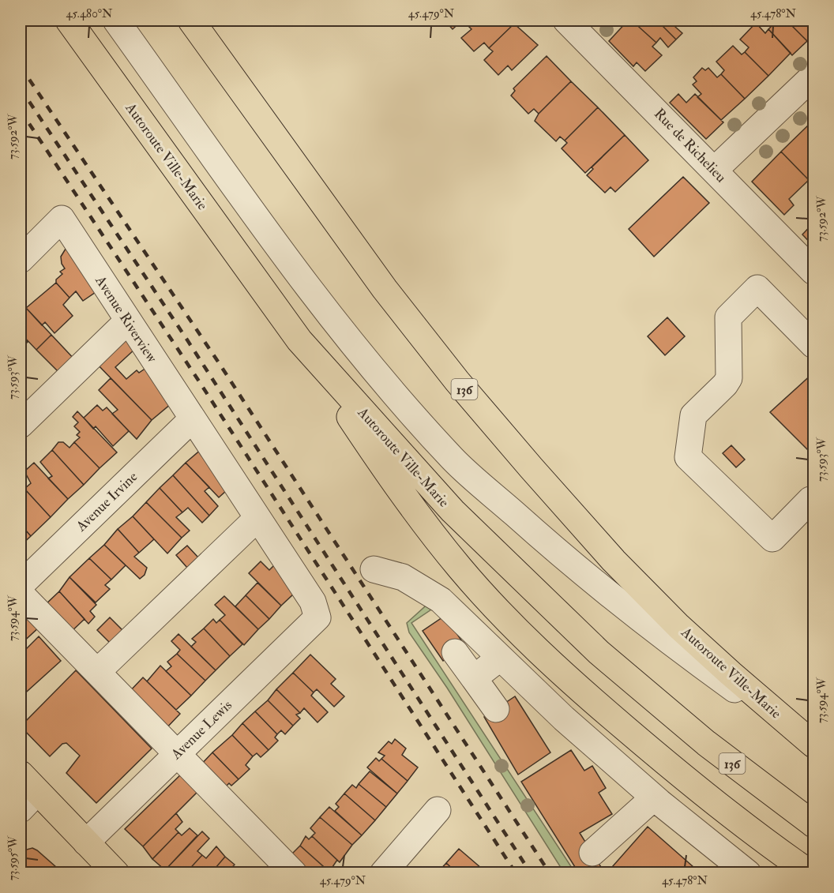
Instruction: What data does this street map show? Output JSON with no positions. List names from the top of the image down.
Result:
{
  "streets": {
    "main road": ["Autoroute Ville-Marie", "136"],
    "street": [
      "Rue de Richelieu",
      "Avenue Riverview",
      "Avenue Irvine",
      "Avenue Lewis"
    ]
  },
  "crossings": [
    ["Avenue Riverview", "Avenue Irvine"],
    ["Avenue Riverview", "Avenue Lewis"]
  ],
  "coordinates": [
    "45.480°N",
    "45.479°N",
    "45.478°N",
    "73.592°W",
    "73.593°W",
    "73.594°W",
    "73.595°W"
  ]
}
